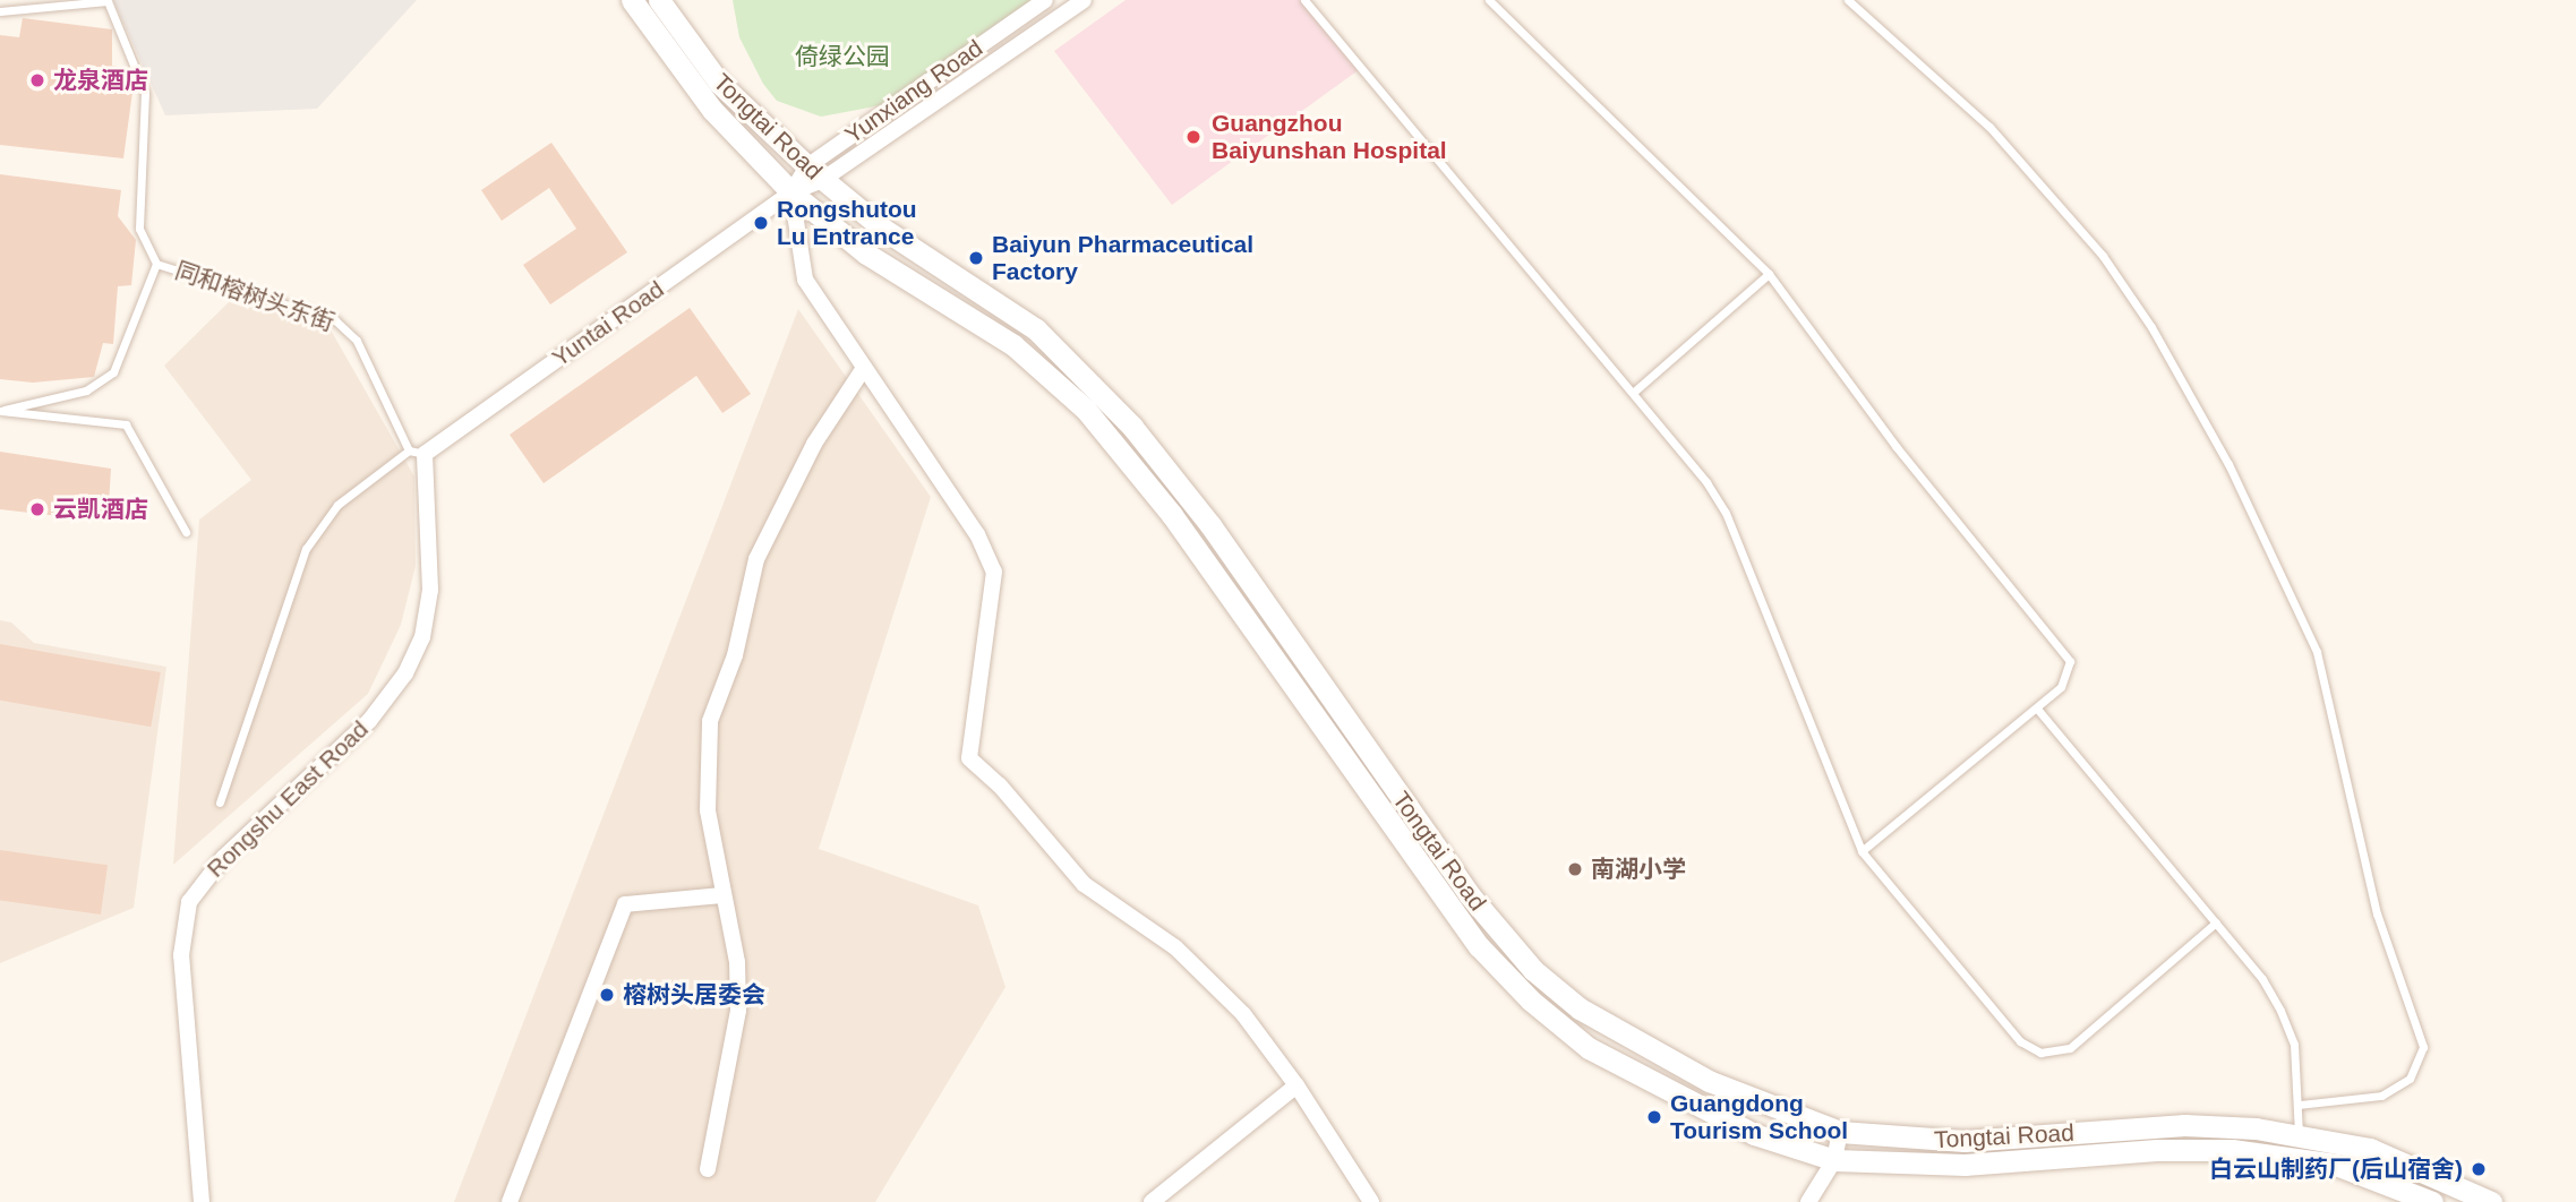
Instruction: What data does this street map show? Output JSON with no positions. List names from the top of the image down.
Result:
{
  "streets": {
    "main road": ["Tongtai Road"],
    "street": ["Yunxiang Road", "Yuntai Road", "Rongshu East Road"],
    "lane": ["同和榕树头东街"]
  },
  "crossings": [
    ["Yunxiang Road", "Tongtai Road"],
    ["Yunxiang Road", "Yuntai Road"],
    ["Tongtai Road", "Yuntai Road"],
    ["同和榕树头东街", "Yuntai Road"],
    ["同和榕树头东街", "Rongshu East Road"],
    ["Yuntai Road", "Rongshu East Road"]
  ],
  "parks": ["倚绿公园"],
  "places": [
    "龙泉酒店",
    "Guangzhou Baiyunshan Hospital",
    "Rongshutou Lu Entrance",
    "Baiyun Pharmaceutical Factory",
    "云凯酒店",
    "南湖小学",
    "榕树头居委会",
    "Guangdong Tourism School",
    "白云山制药厂(后山宿舍)"
  ]
}
